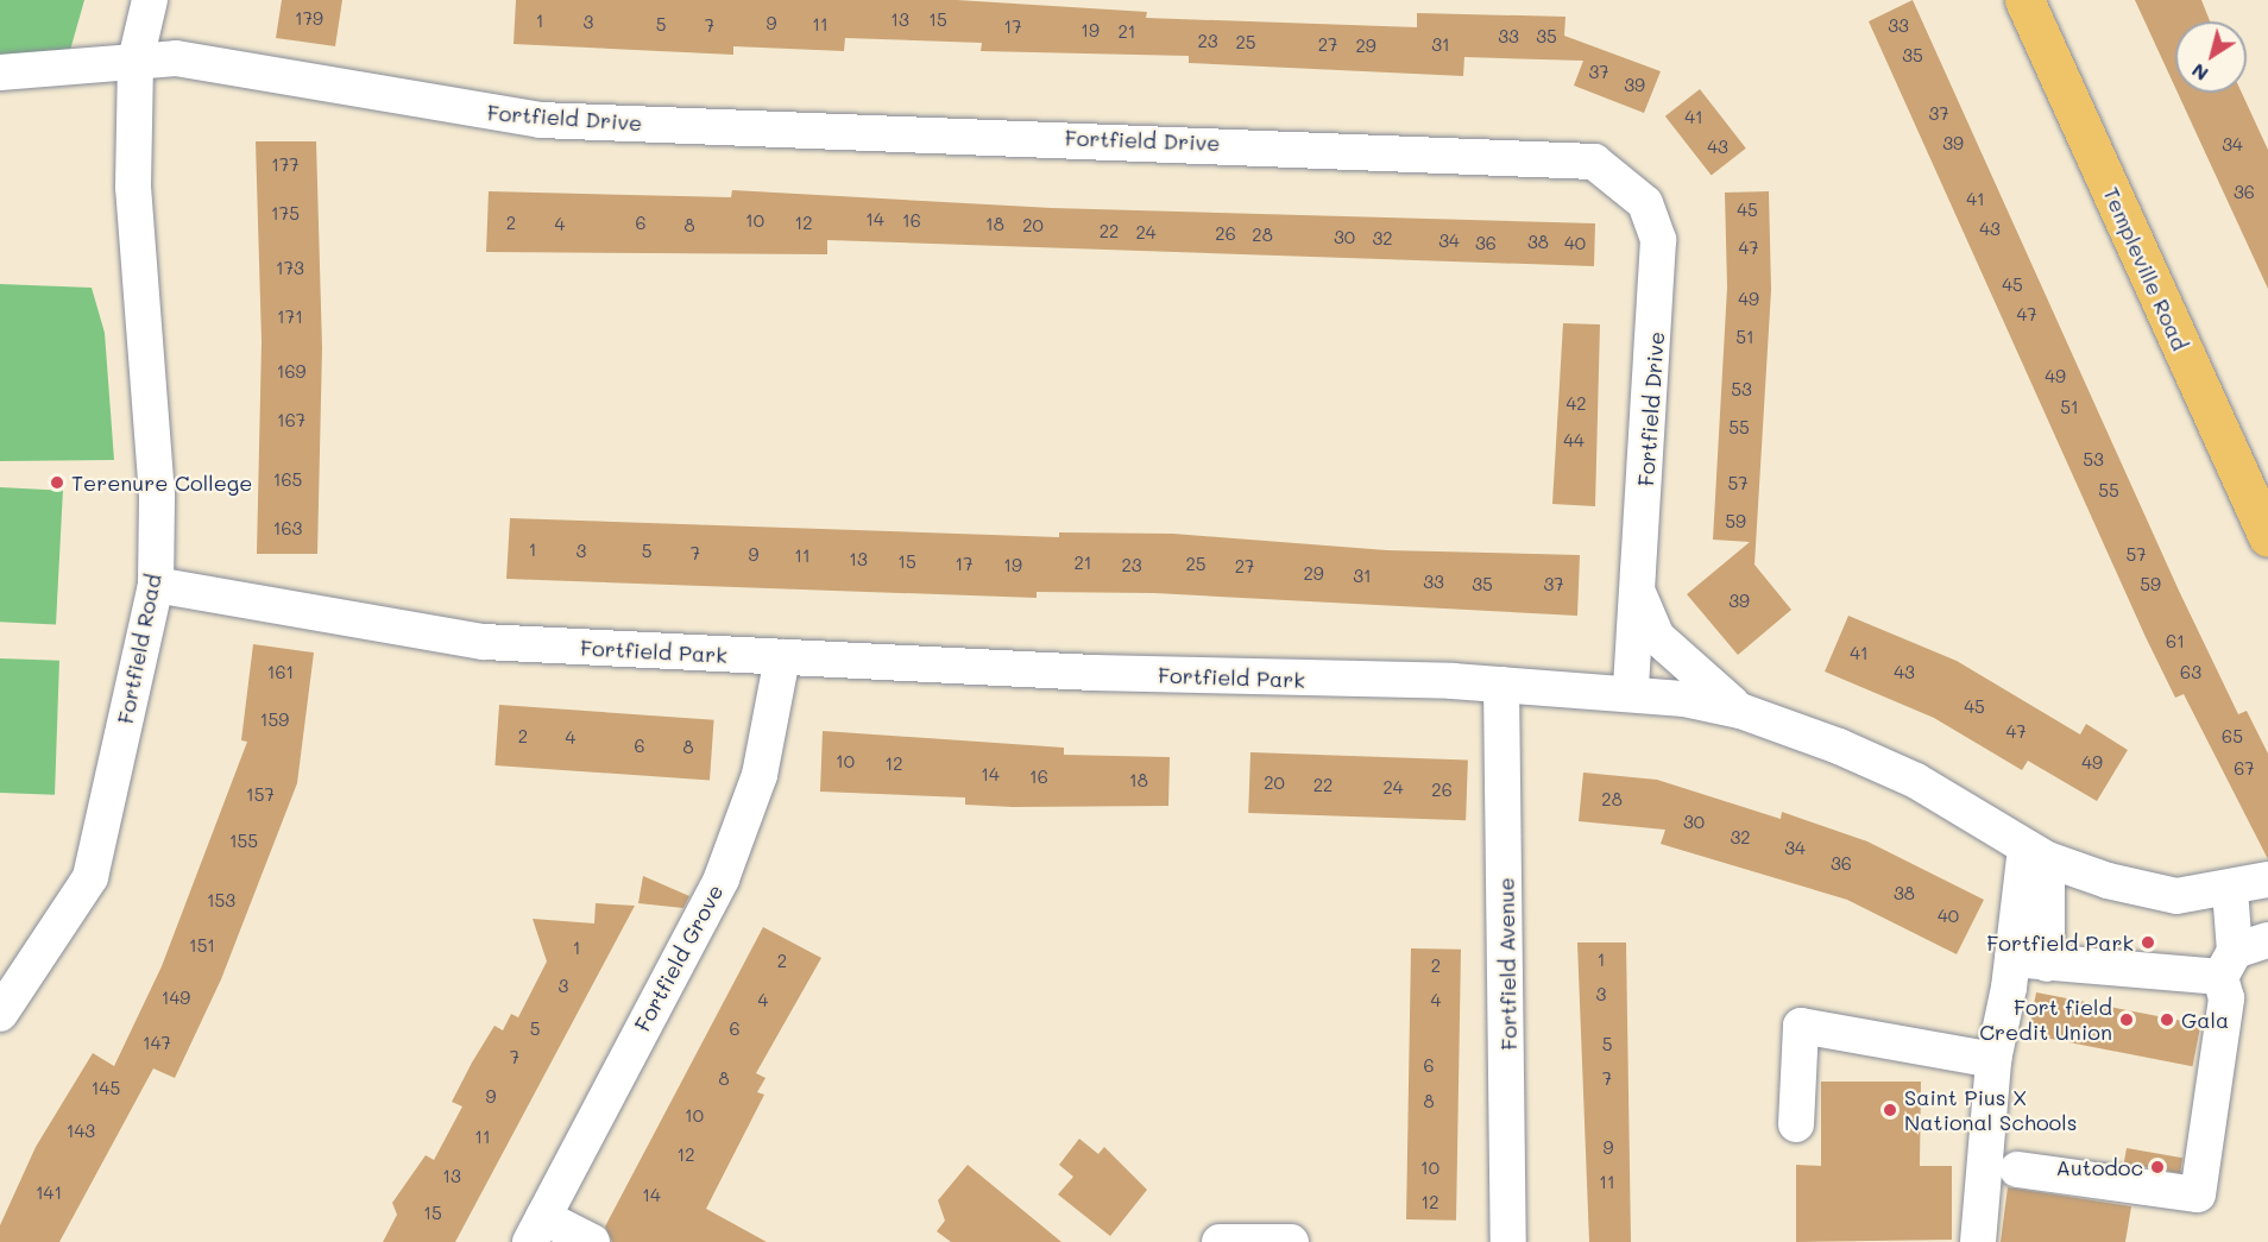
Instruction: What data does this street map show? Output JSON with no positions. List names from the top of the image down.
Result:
{
  "streets": {
    "main road": ["Templeville Road"],
    "street": [
      "Fortfield Drive",
      "Fortfield Road",
      "Fortfield Park",
      "Fortfield Grove",
      "Fortfield Avenue"
    ]
  },
  "crossings": [
    ["Fortfield Drive", "Fortfield Road"],
    ["Fortfield Drive", "Fortfield Park"],
    ["Fortfield Road", "Fortfield Park"],
    ["Fortfield Park", "Fortfield Grove"],
    ["Fortfield Park", "Fortfield Avenue"]
  ],
  "places": [
    "Terenure College",
    "Fortfield Park",
    "Fort field Credit Union",
    "Gala",
    "Saint Pius X National Schools",
    "Autodoc"
  ],
  "house_numbers": [
    "179",
    "13",
    "15",
    "1",
    "3",
    "9",
    "5",
    "11",
    "7",
    "33",
    "17",
    "19",
    "21",
    "33",
    "35",
    "23",
    "25",
    "27",
    "31",
    "29",
    "35",
    "37",
    "39",
    "37",
    "41",
    "39",
    "34",
    "43",
    "177",
    "36",
    "41",
    "45",
    "175",
    "14",
    "10",
    "16",
    "2",
    "6",
    "12",
    "4",
    "18",
    "8",
    "20",
    "43",
    "22",
    "24",
    "26",
    "28",
    "30",
    "32",
    "34",
    "38",
    "36",
    "40",
    "47",
    "173",
    "45",
    "49",
    "47",
    "171",
    "51",
    "169",
    "49",
    "53",
    "42",
    "51",
    "167",
    "55",
    "44",
    "53",
    "165",
    "57",
    "55",
    "59",
    "163",
    "1",
    "3",
    "5",
    "7",
    "9",
    "57",
    "11",
    "13",
    "15",
    "21",
    "17",
    "25",
    "19",
    "23",
    "27",
    "29",
    "31",
    "33",
    "35",
    "37",
    "59",
    "39",
    "61",
    "41",
    "161",
    "43",
    "63",
    "45",
    "159",
    "47",
    "2",
    "65",
    "4",
    "6",
    "8",
    "10",
    "49",
    "12",
    "67",
    "14",
    "16",
    "18",
    "20",
    "22",
    "24",
    "26",
    "157",
    "28",
    "30",
    "32",
    "155",
    "34",
    "36",
    "38",
    "153",
    "40",
    "151",
    "1",
    "1",
    "2",
    "2",
    "3",
    "3",
    "149",
    "4",
    "4",
    "5",
    "6",
    "147",
    "5",
    "7",
    "6",
    "8",
    "7",
    "145",
    "9",
    "8",
    "10",
    "143",
    "11",
    "9",
    "12",
    "10",
    "13",
    "11",
    "141",
    "14",
    "12",
    "15"
  ],
  "north": "bottom left"
}
